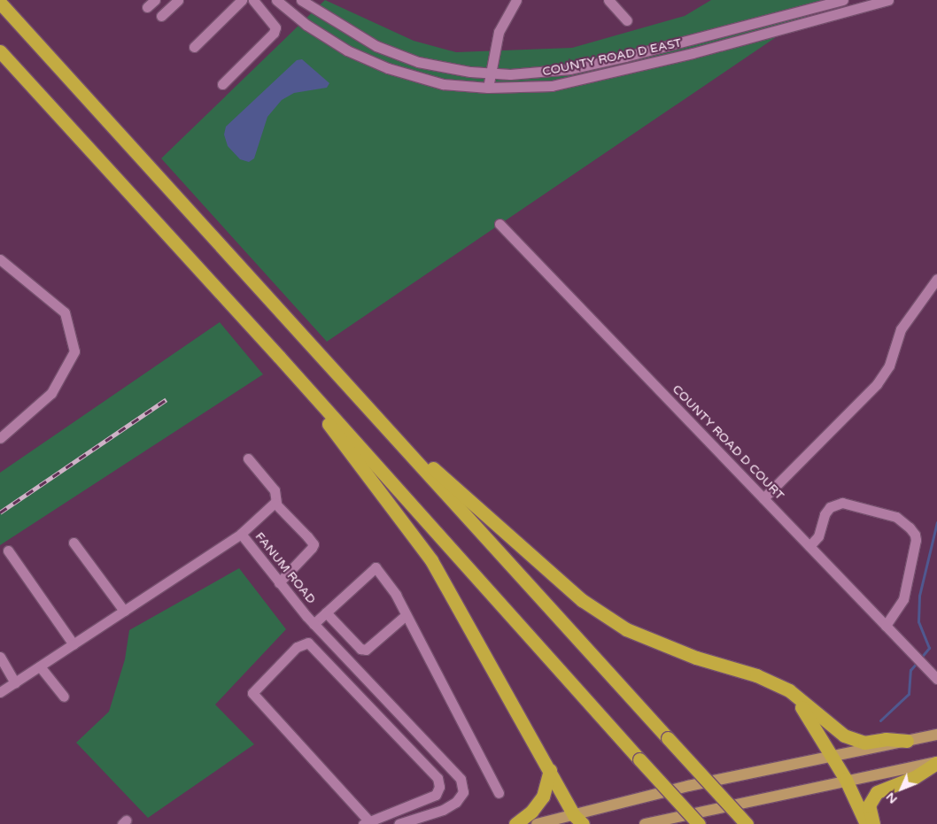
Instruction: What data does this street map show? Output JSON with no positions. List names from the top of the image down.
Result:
{
  "streets": {
    "street": ["COUNTY ROAD D EAST", "COUNTY ROAD D COURT", "FANUM ROAD"]
  },
  "north": "bottom left"
}
